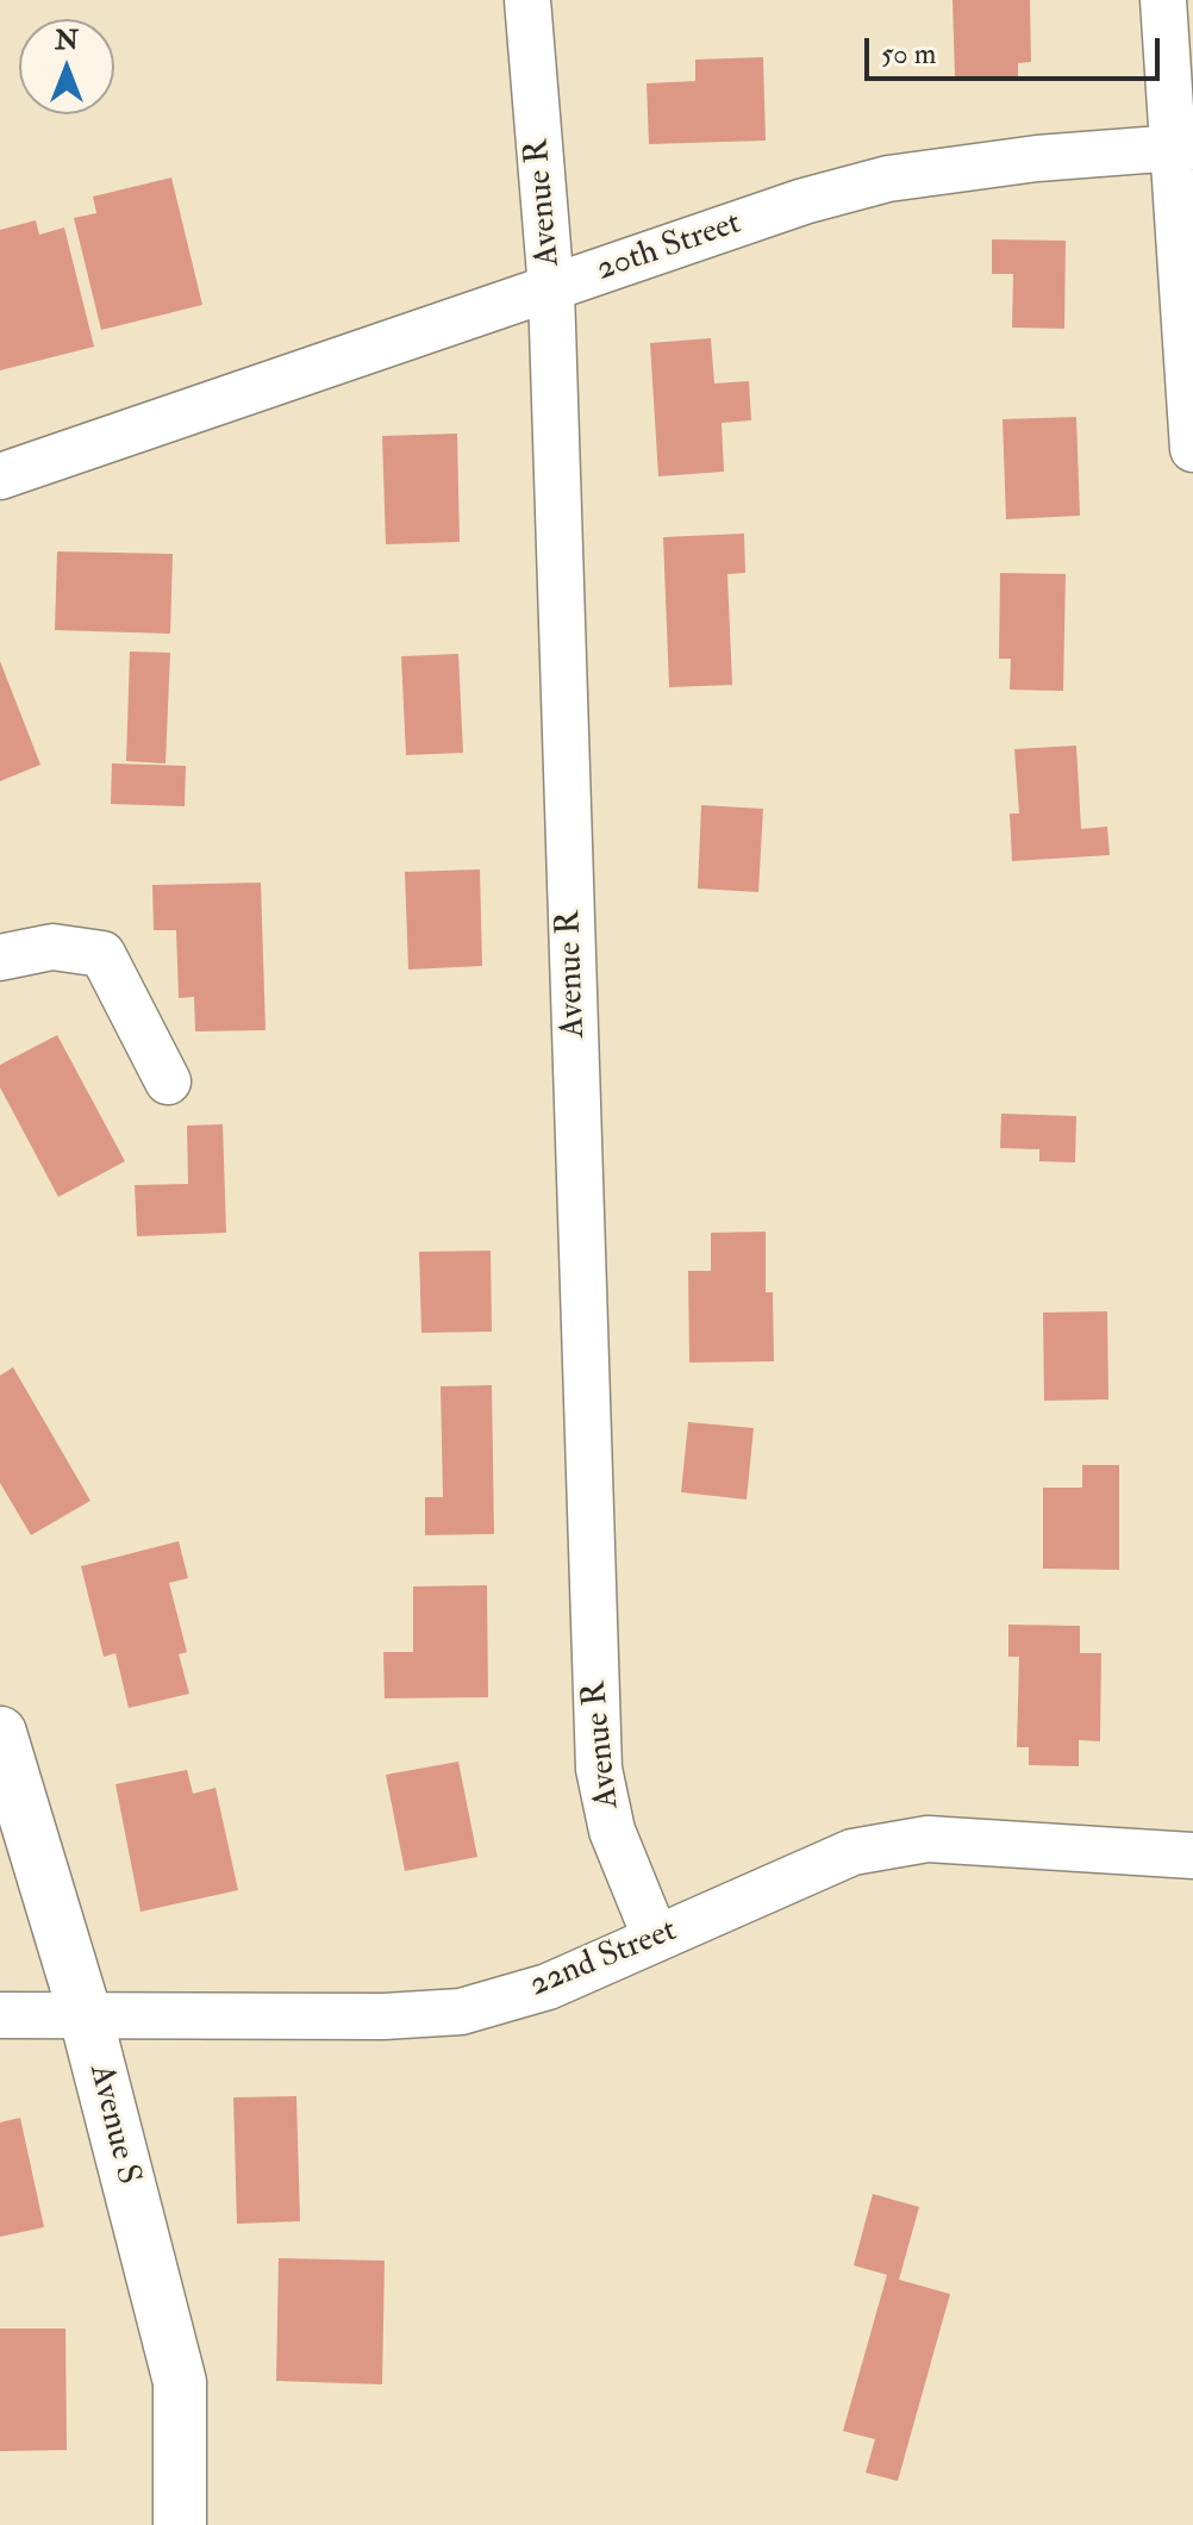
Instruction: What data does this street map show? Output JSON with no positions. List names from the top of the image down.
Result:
{
  "streets": {
    "street": [
      "Avenue R",
      "20th Street",
      "22nd Street",
      "Avenue S"
    ]
  },
  "crossings": [
    ["Avenue R", "20th Street"],
    ["Avenue R", "22nd Street"],
    ["22nd Street", "Avenue S"]
  ],
  "scale_bar": "50 m",
  "north": "top"
}
